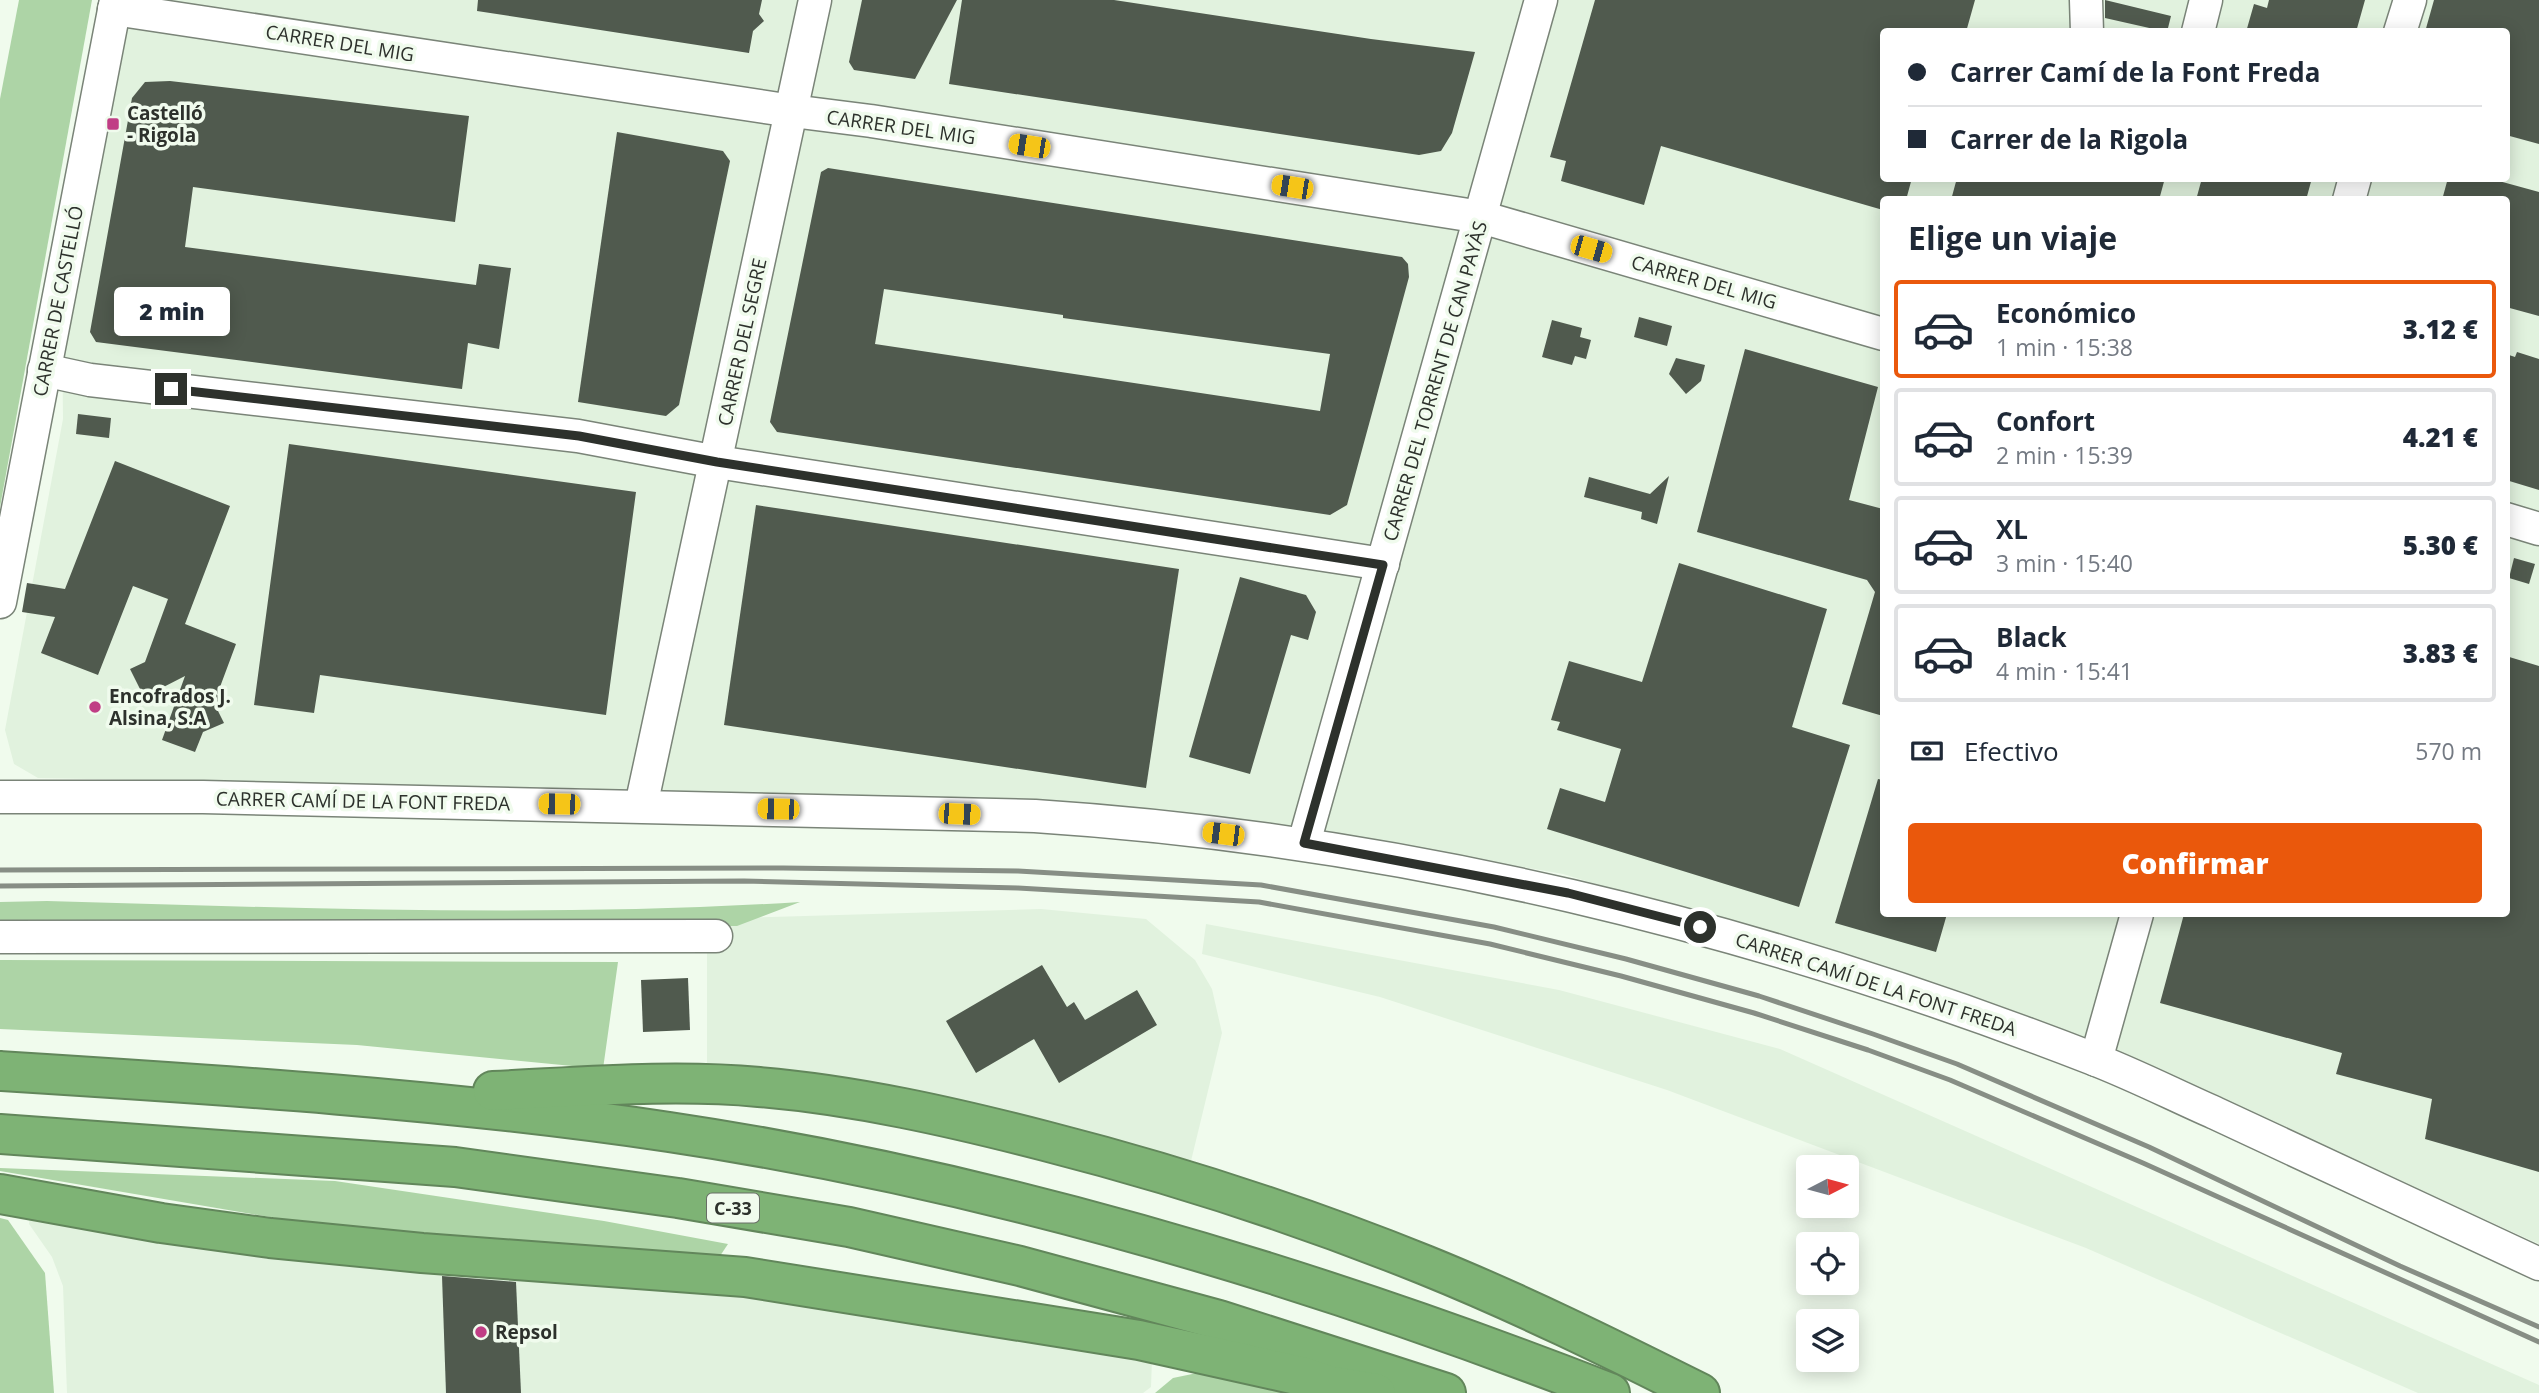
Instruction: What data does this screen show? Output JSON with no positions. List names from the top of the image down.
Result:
{
  "streets": {
    "highway": ["C-33"],
    "street": [
      "CARRER DEL MIG",
      "CARRER DE CASTELLÓ",
      "CARRER DEL SEGRE",
      "CARRER DEL TORRENT DE CAN PAYÀS",
      "CARRER CAMÍ DE LA FONT FREDA"
    ]
  },
  "crossings": [
    ["CARRER DEL MIG", "CARRER DE CASTELLÓ"],
    ["CARRER DEL MIG", "CARRER DEL SEGRE"],
    ["CARRER DEL MIG", "CARRER DEL TORRENT DE CAN PAYÀS"],
    ["CARRER DEL SEGRE", "CARRER CAMÍ DE LA FONT FREDA"],
    ["CARRER DEL TORRENT DE CAN PAYÀS", "CARRER CAMÍ DE LA FONT FREDA"]
  ],
  "places": {
    "transit": ["Castelló - Rigola"],
    "other": ["Encofrados J. Alsina, S.A", "Repsol"]
  },
  "north": "right",
  "page": {
    "banner": ["Carrer Camí de la Font Freda", "Carrer de la Rigola"],
    "heading": "Elige un viaje",
    "list": [
      {
        "name": "Económico",
        "note": "1 min · 15:38",
        "value": "3.12 €"
      },
      {
        "name": "Confort",
        "note": "2 min · 15:39",
        "value": "4.21 €"
      },
      {
        "name": "XL",
        "note": "3 min · 15:40",
        "value": "5.30 €"
      },
      {
        "name": "Black",
        "note": "4 min · 15:41",
        "value": "3.83 €"
      }
    ],
    "bubble": "2 min",
    "pay": ["Efectivo", "570 m"],
    "buttons": "Confirmar"
  }
}
